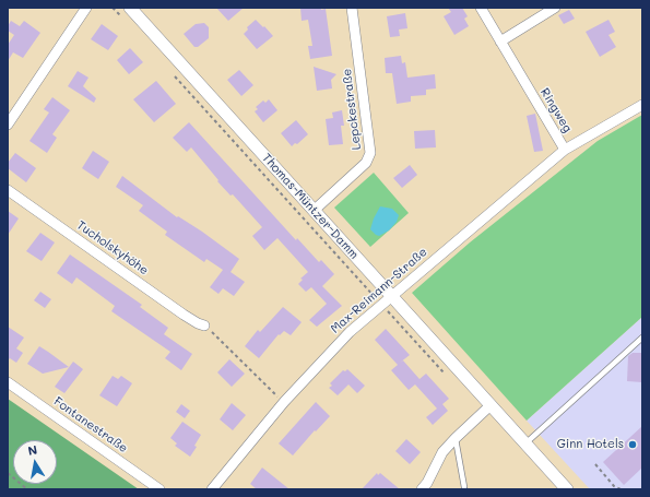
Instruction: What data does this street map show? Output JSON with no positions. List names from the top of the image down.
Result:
{
  "streets": {
    "street": [
      "Lepckestraße",
      "Ringweg",
      "Thomas-Müntzer-Damm",
      "Tucholskyhöhe",
      "Max-Reimann-Straße",
      "Fontanestraße"
    ]
  },
  "crossings": [
    ["Lepckestraße", "Thomas-Müntzer-Damm"],
    ["Ringweg", "Max-Reimann-Straße"],
    ["Thomas-Müntzer-Damm", "Max-Reimann-Straße"]
  ],
  "places": ["Ginn Hotels"],
  "north": "top"
}
